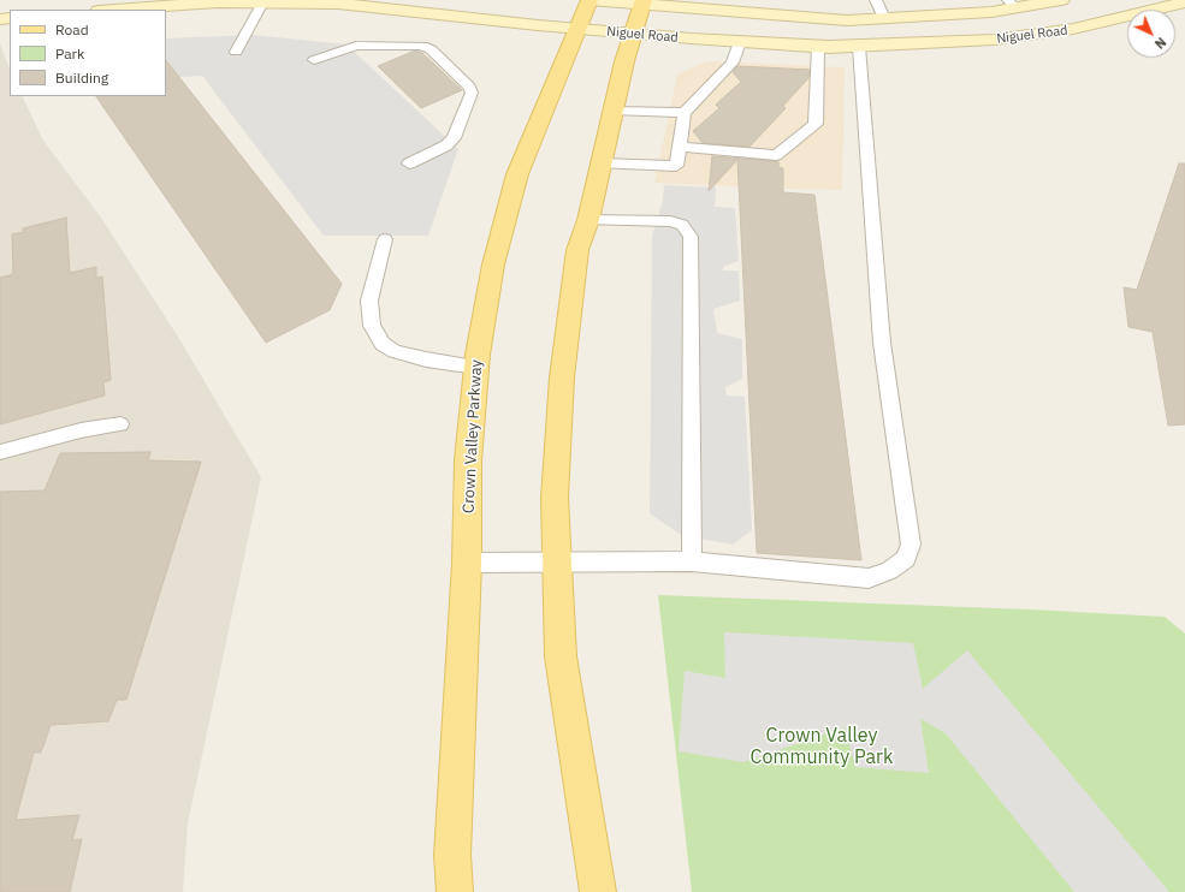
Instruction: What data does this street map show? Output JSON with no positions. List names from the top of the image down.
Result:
{
  "streets": {
    "main road": ["Niguel Road", "Crown Valley Parkway"]
  },
  "crossings": [
    ["Niguel Road", "Crown Valley Parkway"]
  ],
  "parks": ["Crown Valley Community Park"],
  "legend": ["Road", "Park", "Building"],
  "north": "bottom right"
}
